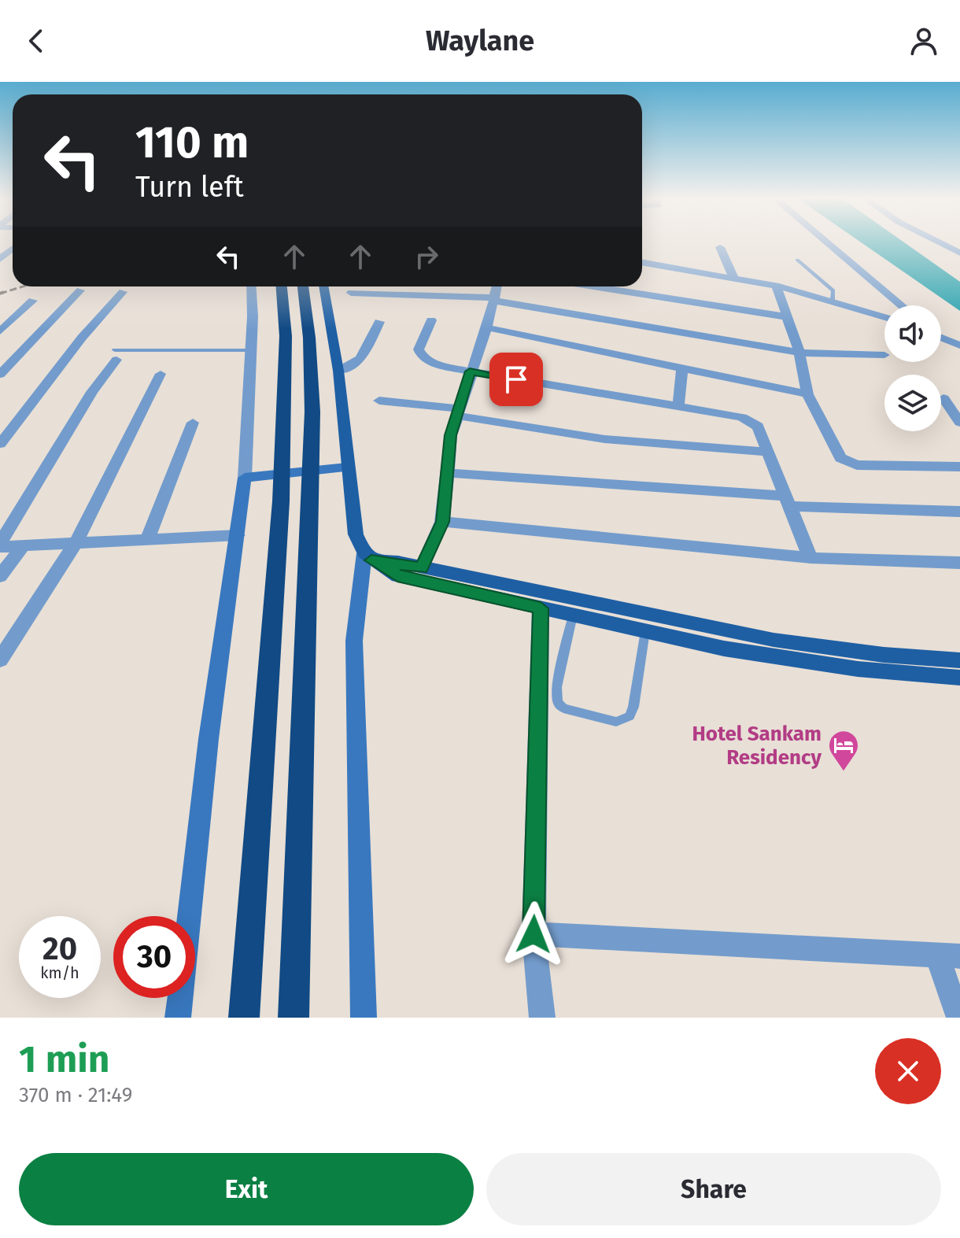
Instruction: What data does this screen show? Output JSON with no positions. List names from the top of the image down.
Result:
{
  "places": {
    "hotel": ["Hotel Sankam Residency"]
  },
  "page": {
    "header": "Waylane",
    "turn": ["110 m", "Turn left"],
    "speed": "20 km/h",
    "limit": "30",
    "heading": ["1 min", "370 m · 21:49"],
    "buttons": ["Exit", "Share"]
  }
}
